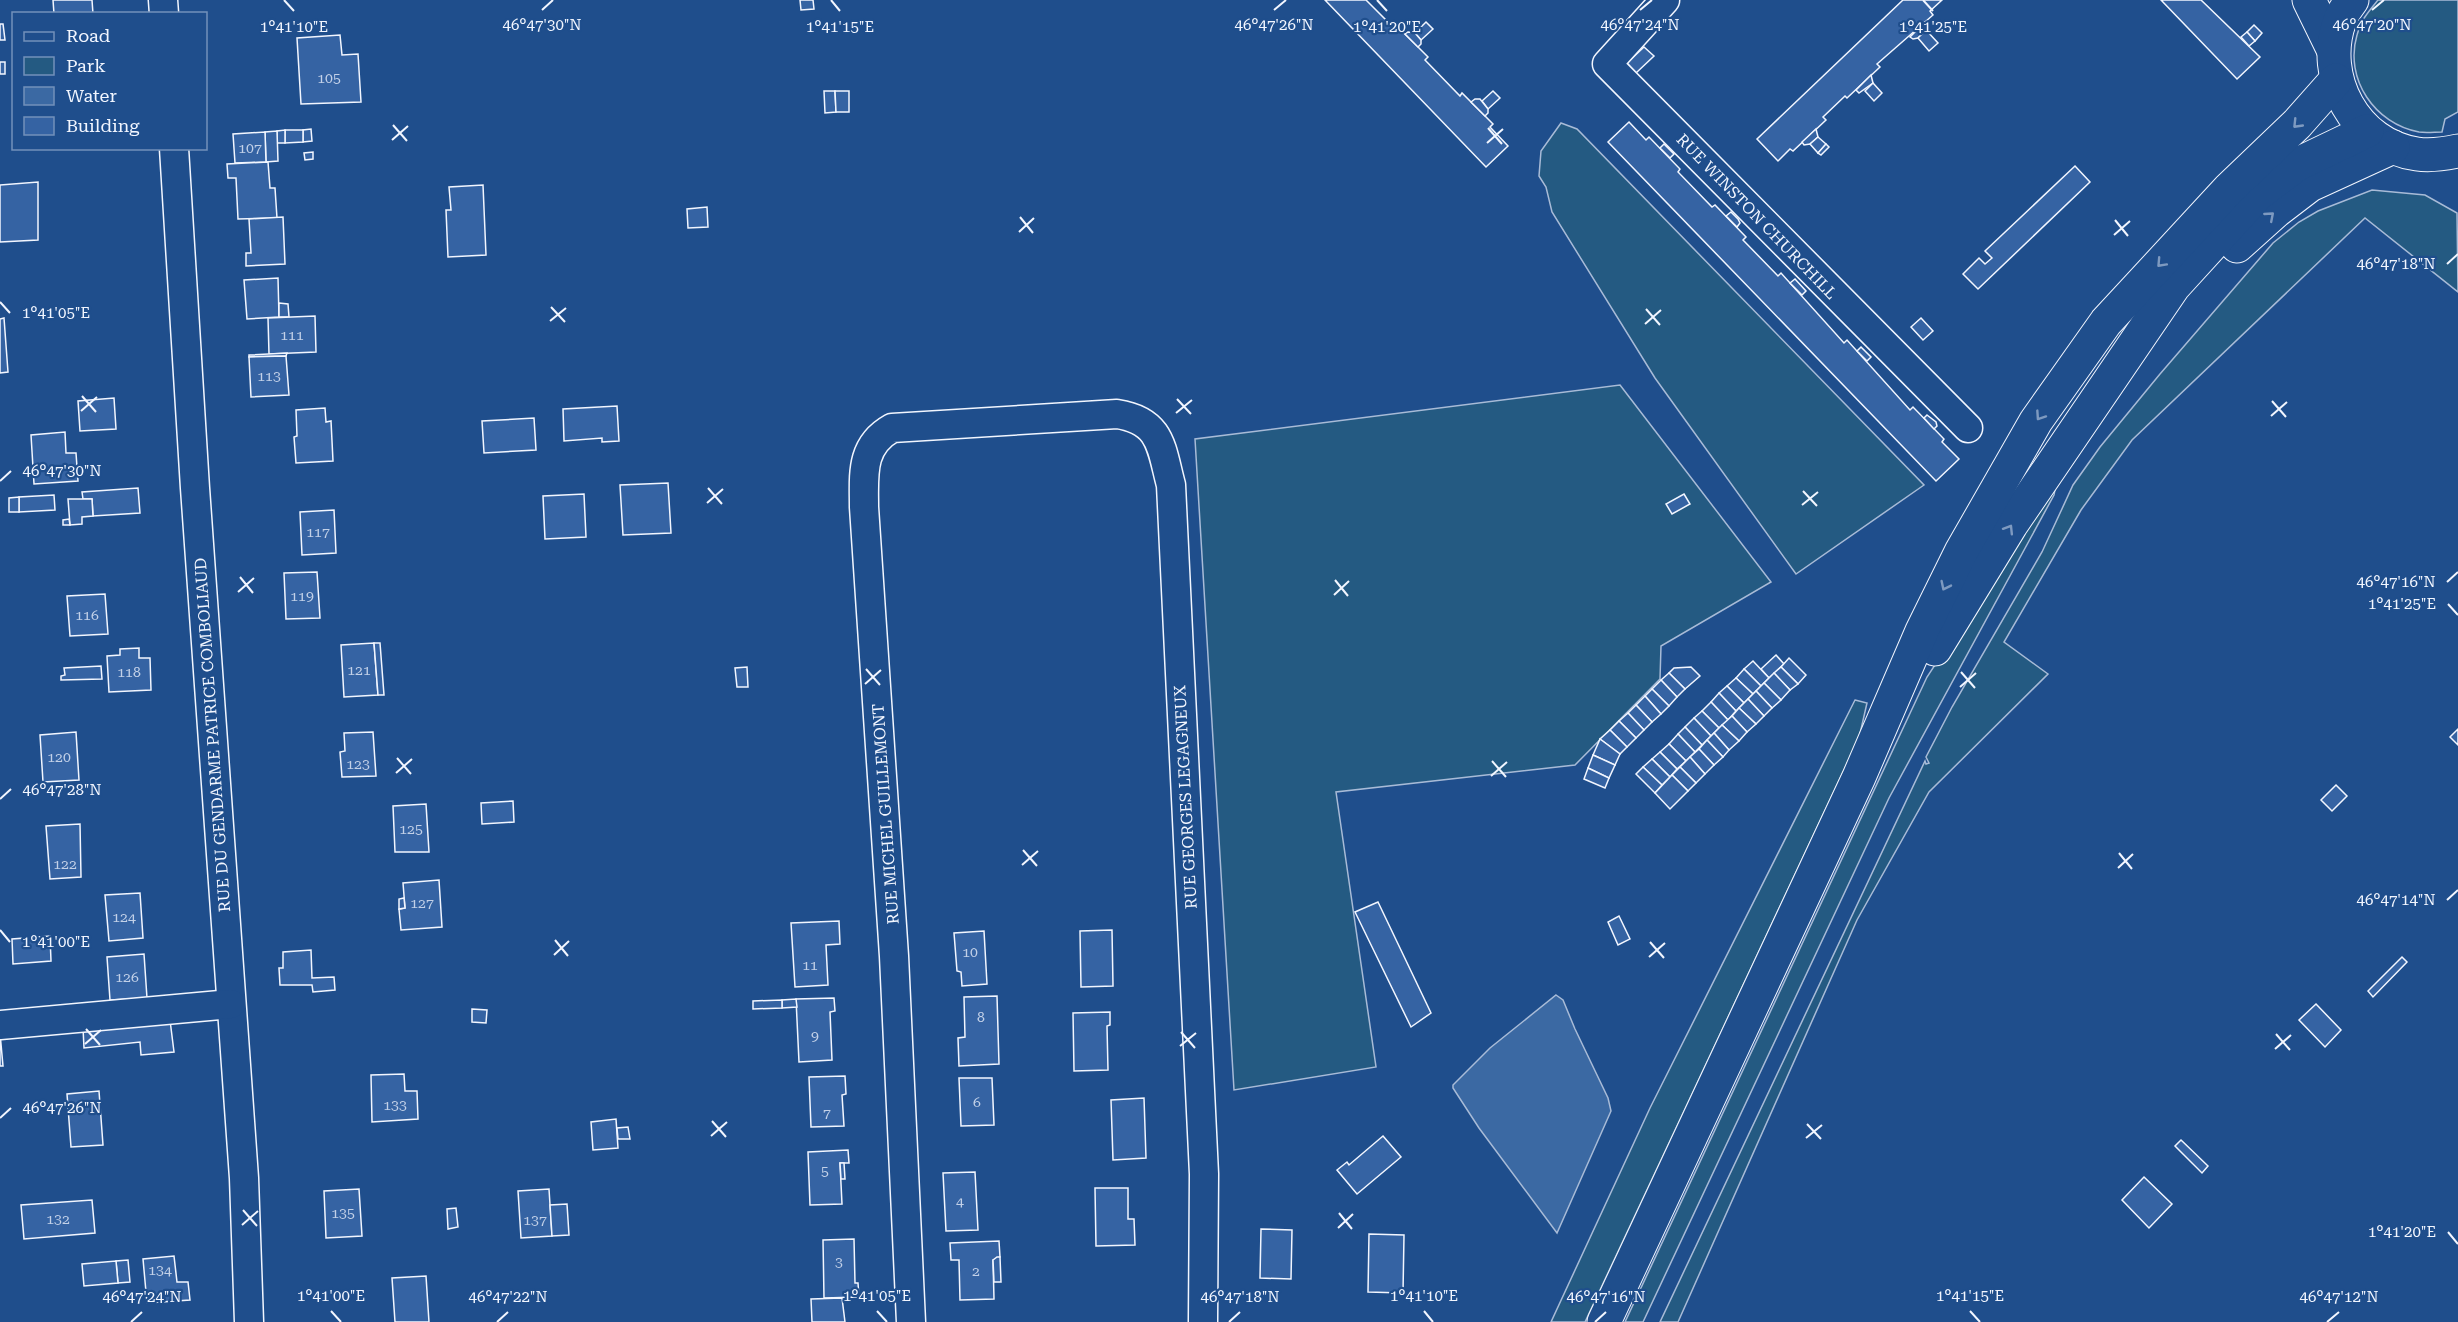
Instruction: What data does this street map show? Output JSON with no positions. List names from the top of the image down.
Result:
{
  "streets": {
    "street": [
      "RUE WINSTON CHURCHILL",
      "RUE DU GENDARME PATRICE COMBOLIAUD",
      "RUE GEORGES LEGAGNEUX",
      "RUE MICHEL GUILLEMONT"
    ]
  },
  "crossings": [
    ["RUE GEORGES LEGAGNEUX", "RUE MICHEL GUILLEMONT"]
  ],
  "house_numbers": [
    "105",
    "107",
    "111",
    "113",
    "117",
    "119",
    "116",
    "121",
    "118",
    "120",
    "123",
    "125",
    "122",
    "127",
    "124",
    "10",
    "11",
    "126",
    "8",
    "9",
    "6",
    "133",
    "7",
    "5",
    "4",
    "135",
    "132",
    "137",
    "3",
    "134",
    "2"
  ],
  "legend": [
    "Road",
    "Park",
    "Water",
    "Building"
  ],
  "coordinates": [
    "46°47'30\"N",
    "46°47'26\"N",
    "46°47'24\"N",
    "46°47'20\"N",
    "1°41'10\"E",
    "1°41'15\"E",
    "1°41'25\"E",
    "1°41'20\"E",
    "46°47'18\"N",
    "1°41'05\"E",
    "46°47'16\"N",
    "46°47'28\"N",
    "46°47'14\"N",
    "1°41'00\"E",
    "46°47'22\"N",
    "46°47'12\"N"
  ]
}
